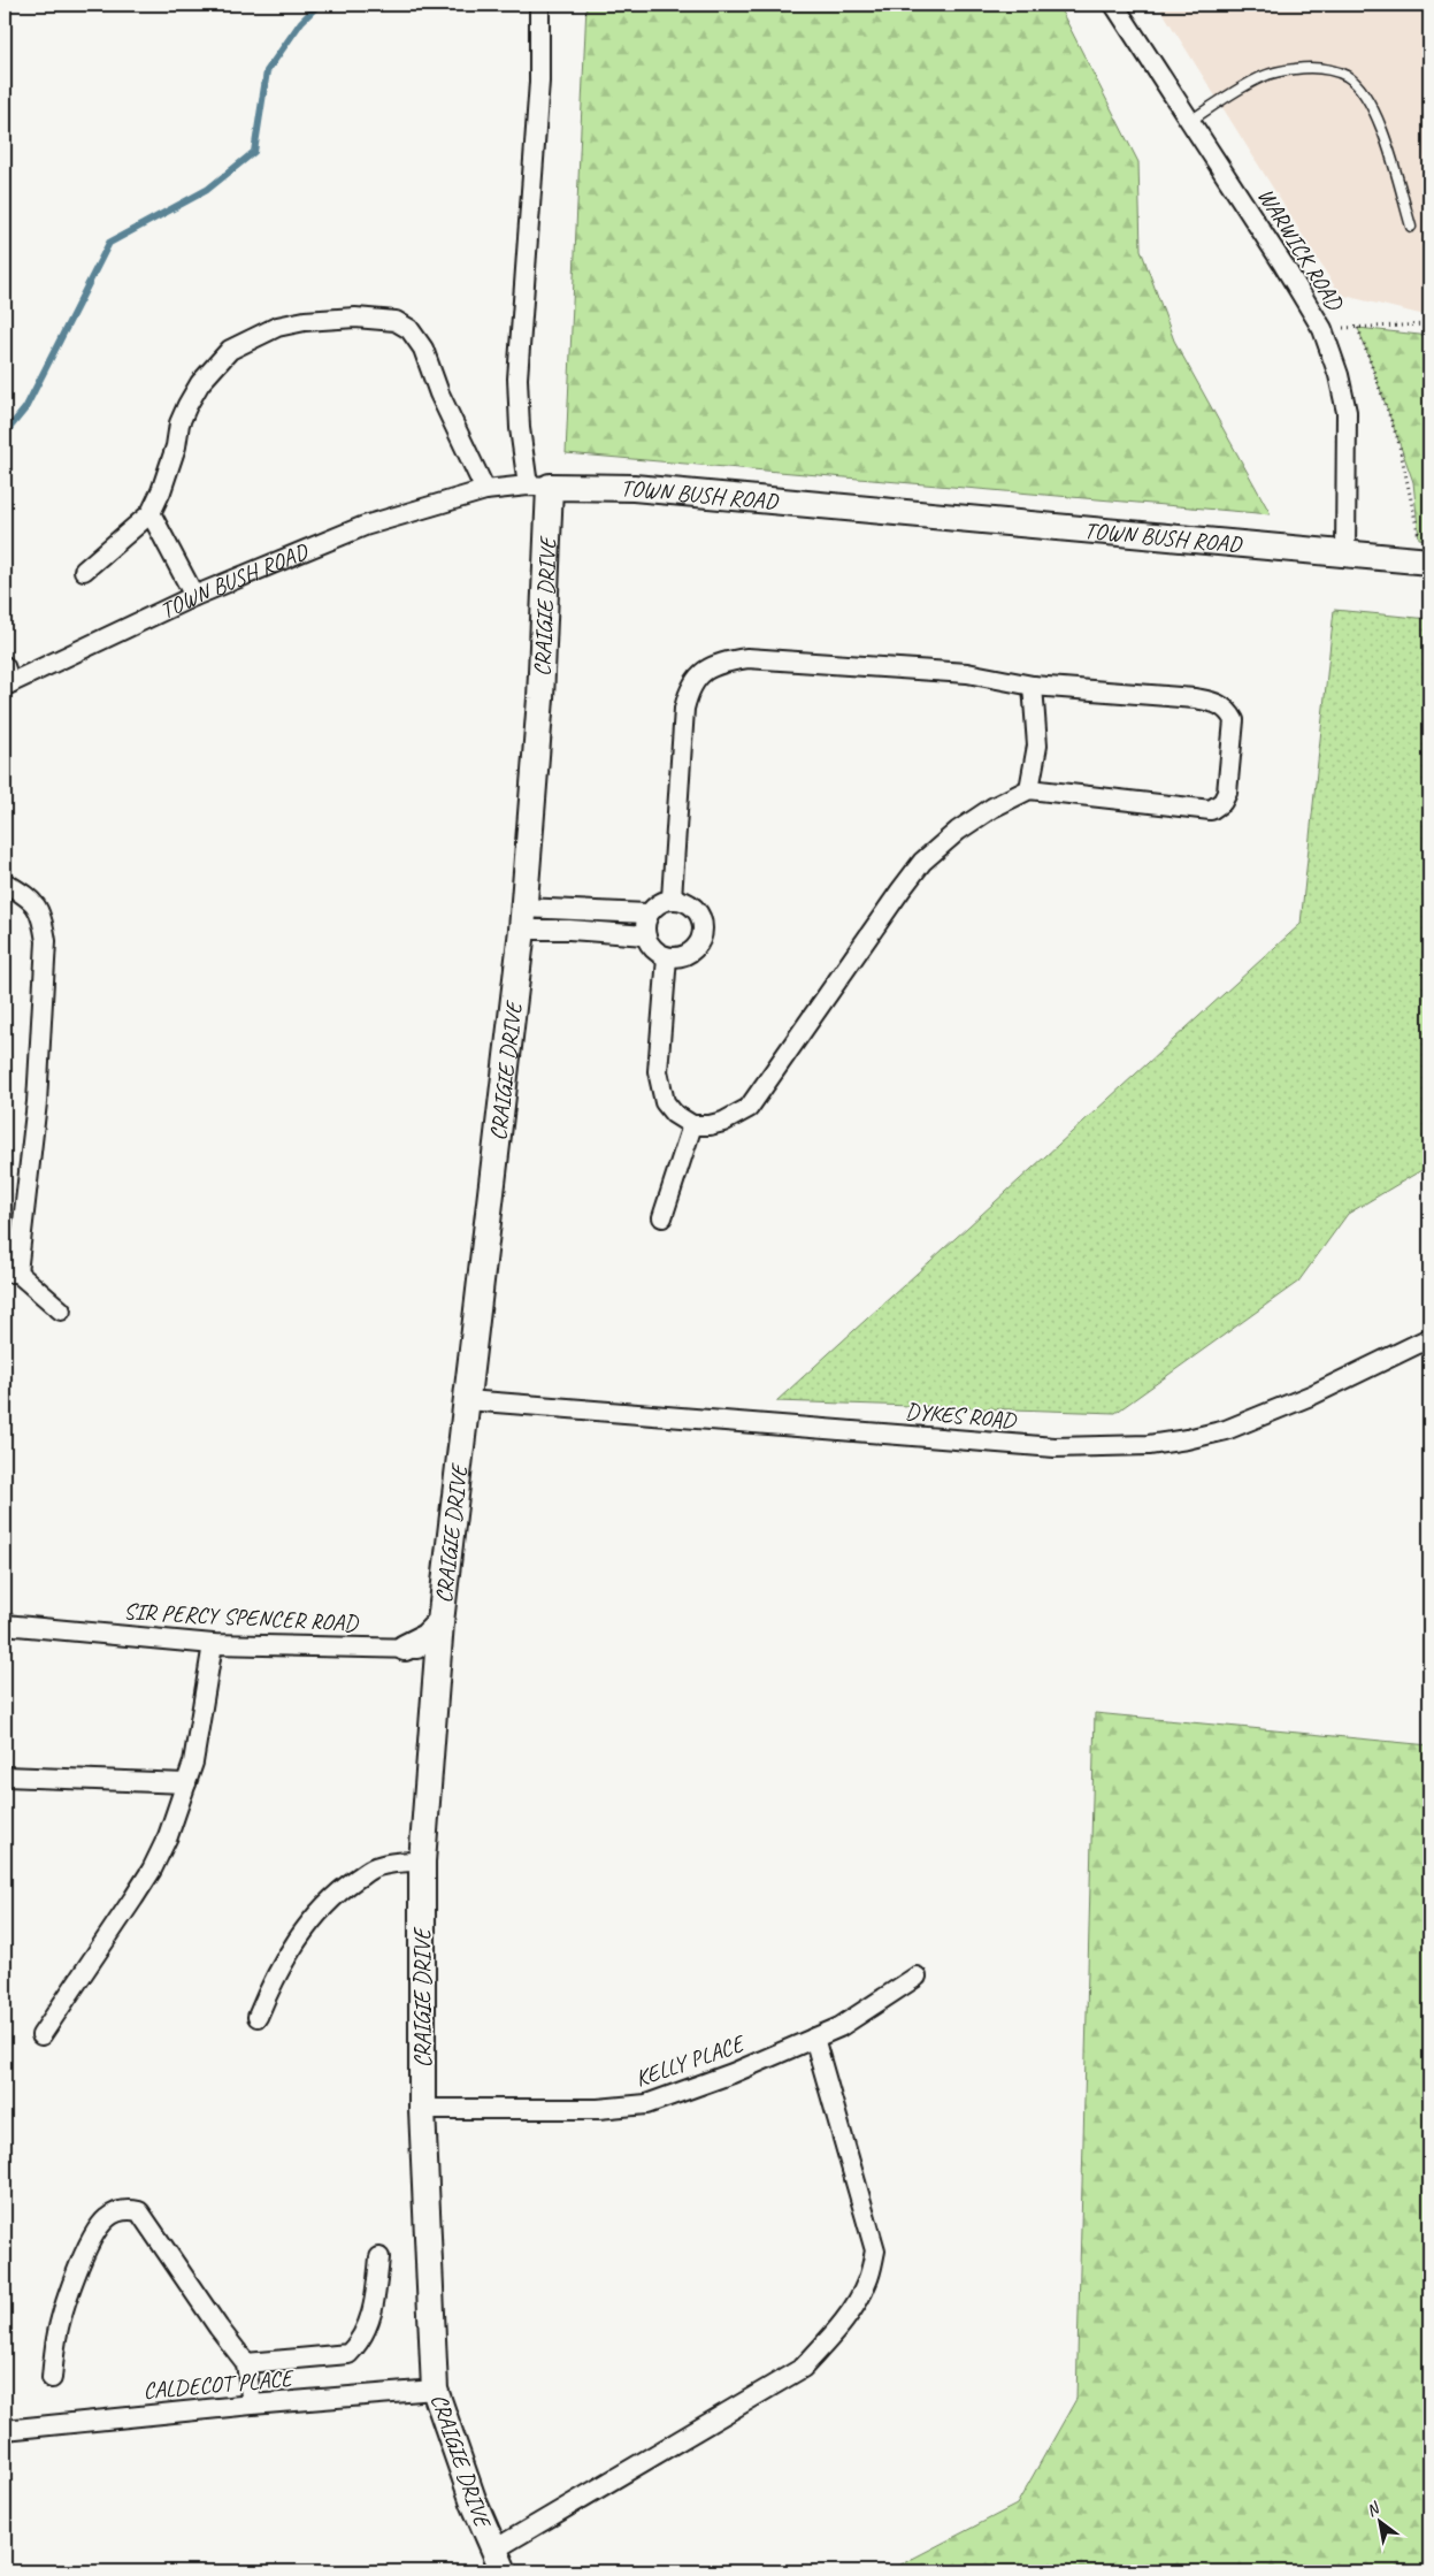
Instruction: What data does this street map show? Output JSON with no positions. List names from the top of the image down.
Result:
{
  "streets": {
    "street": [
      "WARWICK ROAD",
      "TOWN BUSH ROAD",
      "CRAIGIE DRIVE",
      "DYKES ROAD",
      "SIR PERCY SPENCER ROAD",
      "KELLY PLACE",
      "CALDECOT PLACE"
    ]
  },
  "crossings": [
    ["WARWICK ROAD", "TOWN BUSH ROAD"],
    ["TOWN BUSH ROAD", "CRAIGIE DRIVE"],
    ["CRAIGIE DRIVE", "DYKES ROAD"],
    ["CRAIGIE DRIVE", "SIR PERCY SPENCER ROAD"],
    ["CRAIGIE DRIVE", "KELLY PLACE"],
    ["CRAIGIE DRIVE", "CALDECOT PLACE"]
  ],
  "north": "top left"
}
